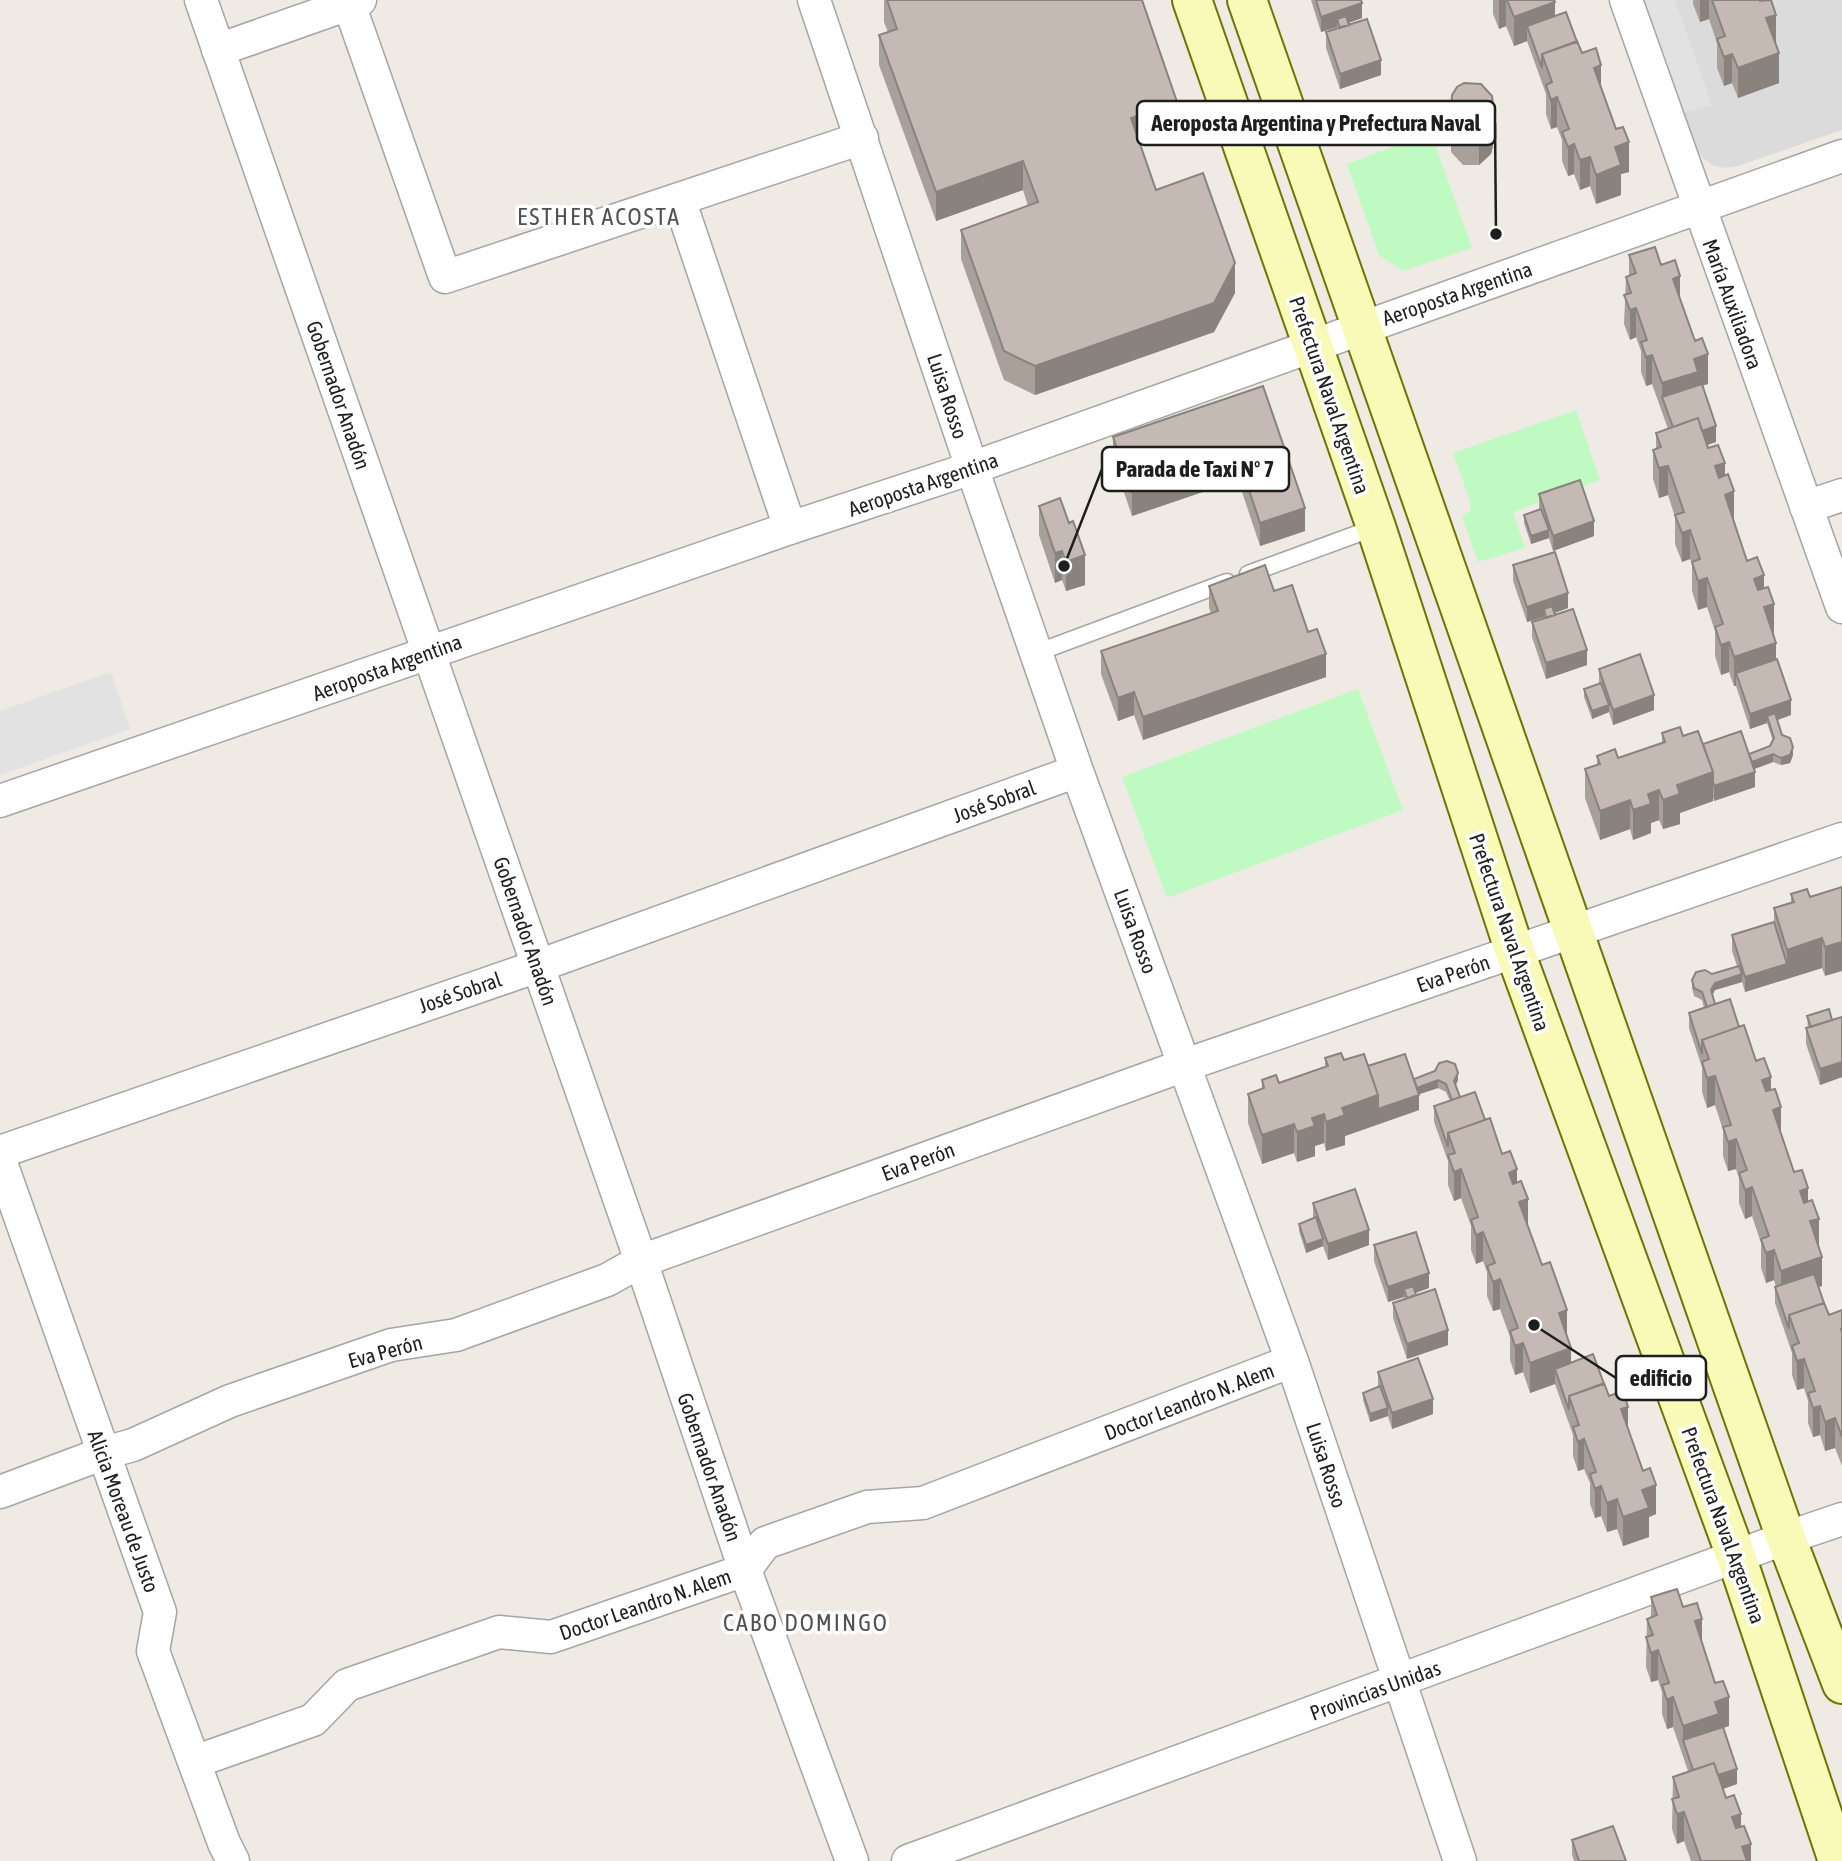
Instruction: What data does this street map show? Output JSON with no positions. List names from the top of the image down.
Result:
{
  "streets": {
    "main road": ["Prefectura Naval Argentina"],
    "street": [
      "Aeroposta Argentina",
      "María Auxiliadora",
      "Gobernador Anadón",
      "Luisa Rosso",
      "José Sobral",
      "Eva Perón",
      "Doctor Leandro N. Alem",
      "Alicia Moreau de Justo",
      "Provincias Unidas"
    ]
  },
  "crossings": [
    ["Aeroposta Argentina", "María Auxiliadora"],
    ["Aeroposta Argentina", "Gobernador Anadón"],
    ["Aeroposta Argentina", "Prefectura Naval Argentina"],
    ["Aeroposta Argentina", "Luisa Rosso"],
    ["Gobernador Anadón", "José Sobral"],
    ["Gobernador Anadón", "Eva Perón"],
    ["Gobernador Anadón", "Doctor Leandro N. Alem"],
    ["Prefectura Naval Argentina", "Eva Perón"],
    ["Prefectura Naval Argentina", "Provincias Unidas"],
    ["Luisa Rosso", "José Sobral"],
    ["Luisa Rosso", "Eva Perón"],
    ["Luisa Rosso", "Doctor Leandro N. Alem"],
    ["Luisa Rosso", "Provincias Unidas"],
    ["Eva Perón", "Alicia Moreau de Justo"],
    ["Doctor Leandro N. Alem", "Alicia Moreau de Justo"]
  ],
  "districts": ["ESTHER ACOSTA", "CABO DOMINGO"],
  "places": ["Aeroposta Argentina y Prefectura Naval", "Parada de Taxi N° 7", "edificio"]
}
